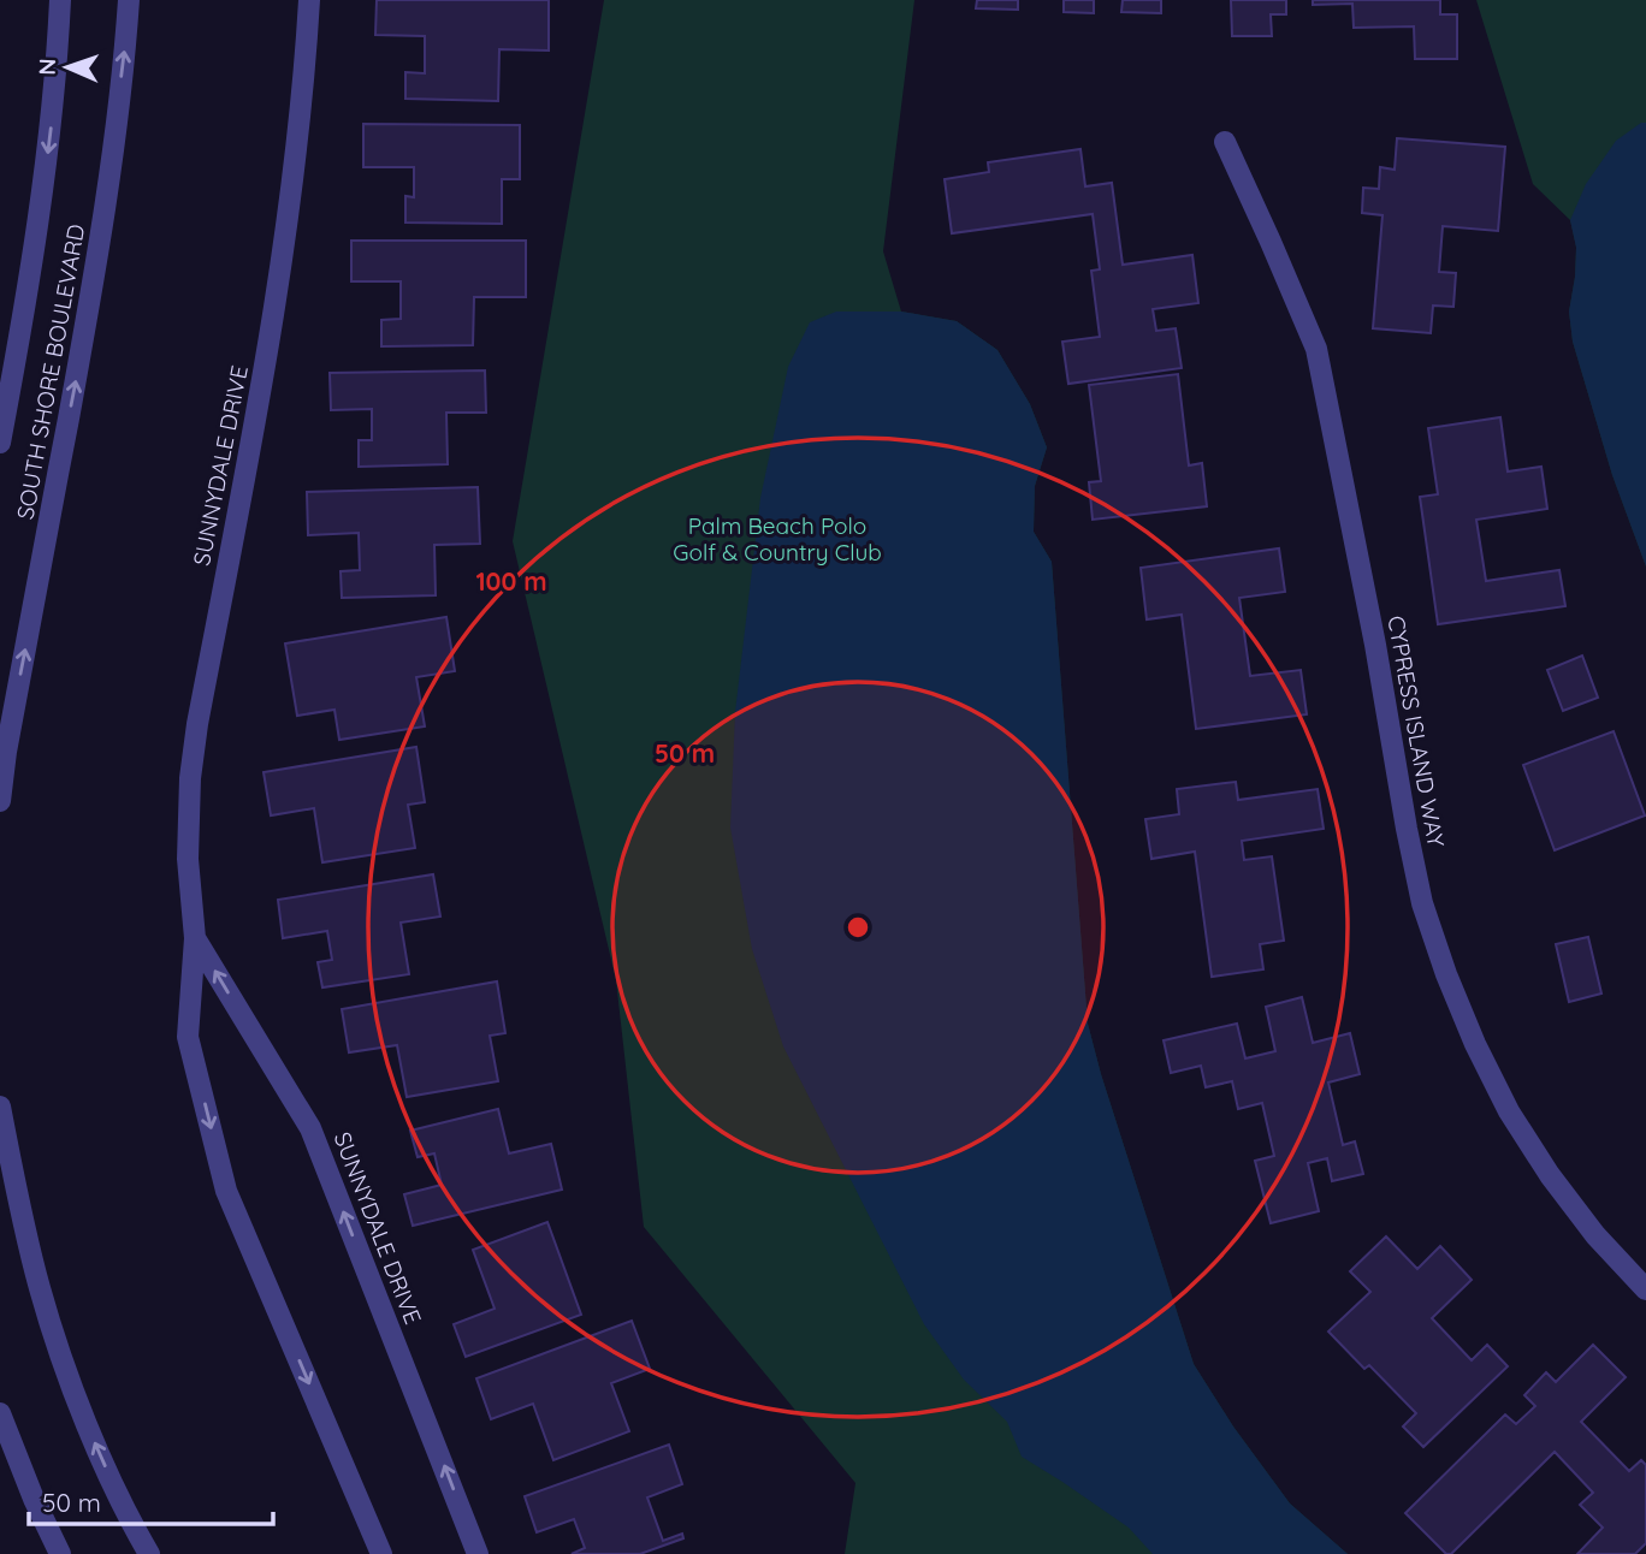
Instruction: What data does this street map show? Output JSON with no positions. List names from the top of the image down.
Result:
{
  "streets": {
    "street": ["SOUTH SHORE BOULEVARD", "SUNNYDALE DRIVE", "CYPRESS ISLAND WAY"]
  },
  "parks": ["Palm Beach Polo Golf & Country Club"],
  "scale_bar": "50 m",
  "north": "left",
  "rings": ["100 m", "50 m"]
}
